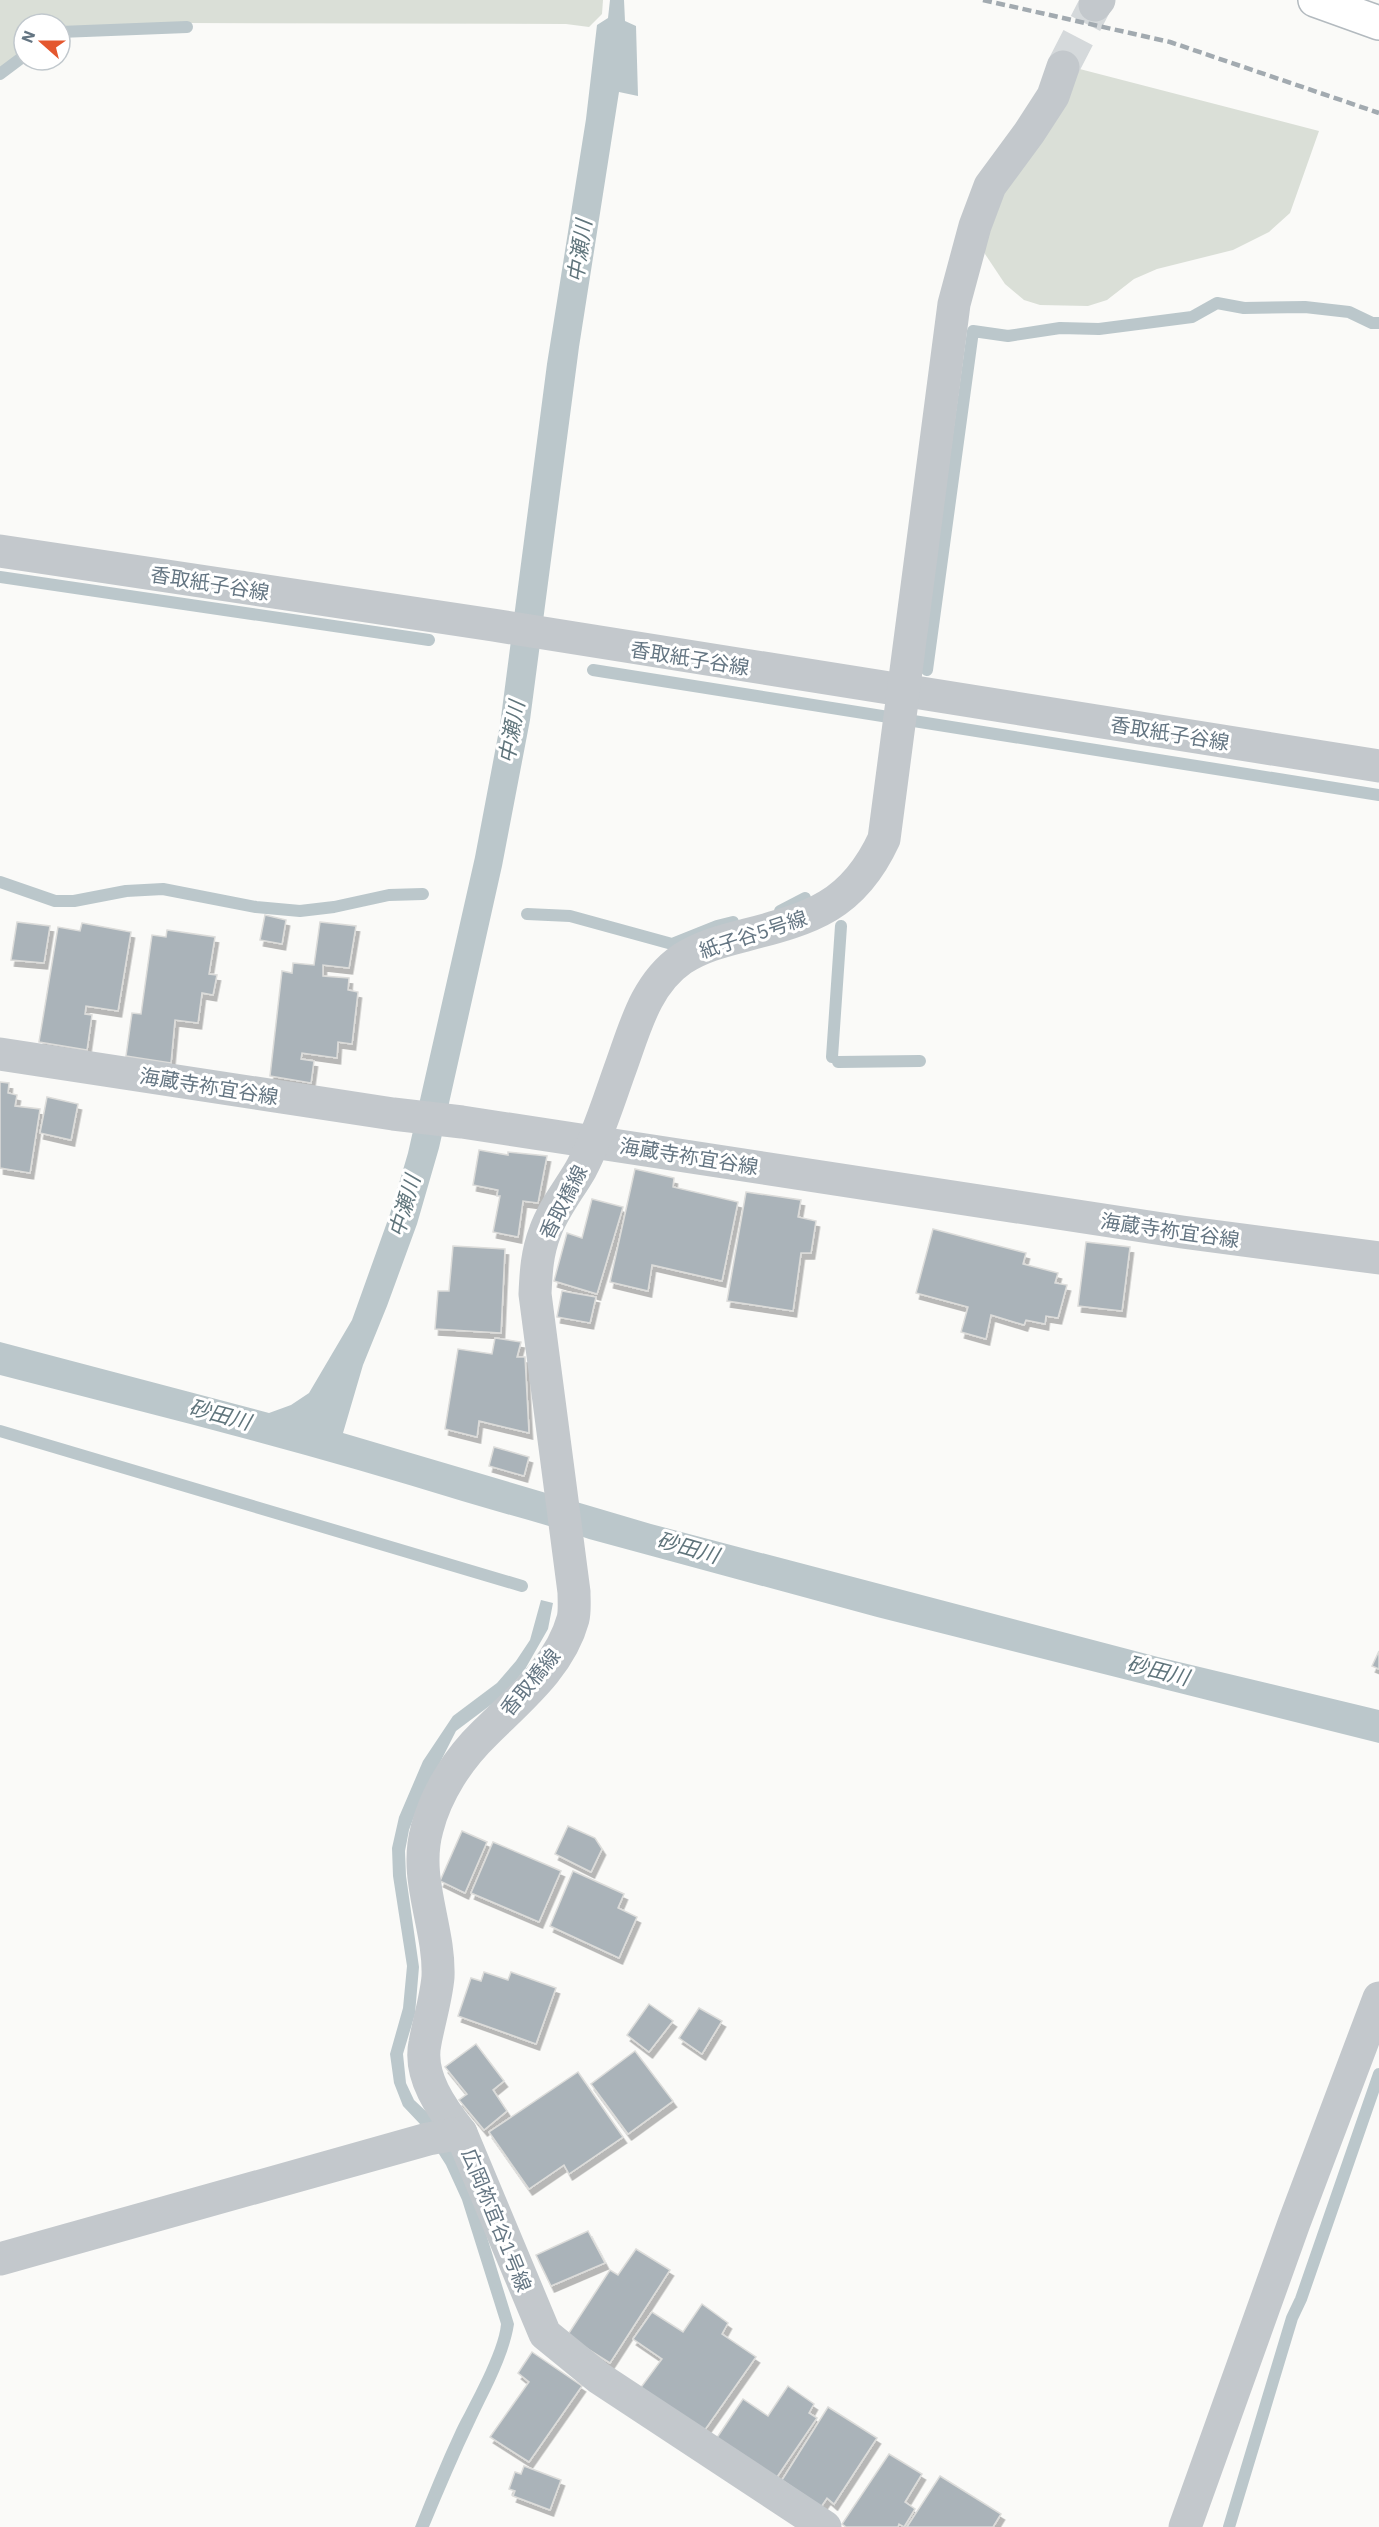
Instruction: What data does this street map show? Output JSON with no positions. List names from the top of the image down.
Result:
{
  "streets": {
    "street": [
      "香取紙子谷線",
      "紙子谷5号線",
      "海蔵寺祢宜谷線",
      "香取橋線",
      "広岡祢宜谷1号線"
    ]
  },
  "crossings": [
    ["香取紙子谷線", "紙子谷5号線"],
    ["紙子谷5号線", "海蔵寺祢宜谷線"],
    ["紙子谷5号線", "香取橋線"],
    ["海蔵寺祢宜谷線", "香取橋線"],
    ["香取橋線", "広岡祢宜谷1号線"]
  ],
  "water": ["中瀬川", "砂田川"],
  "north": "left"
}
